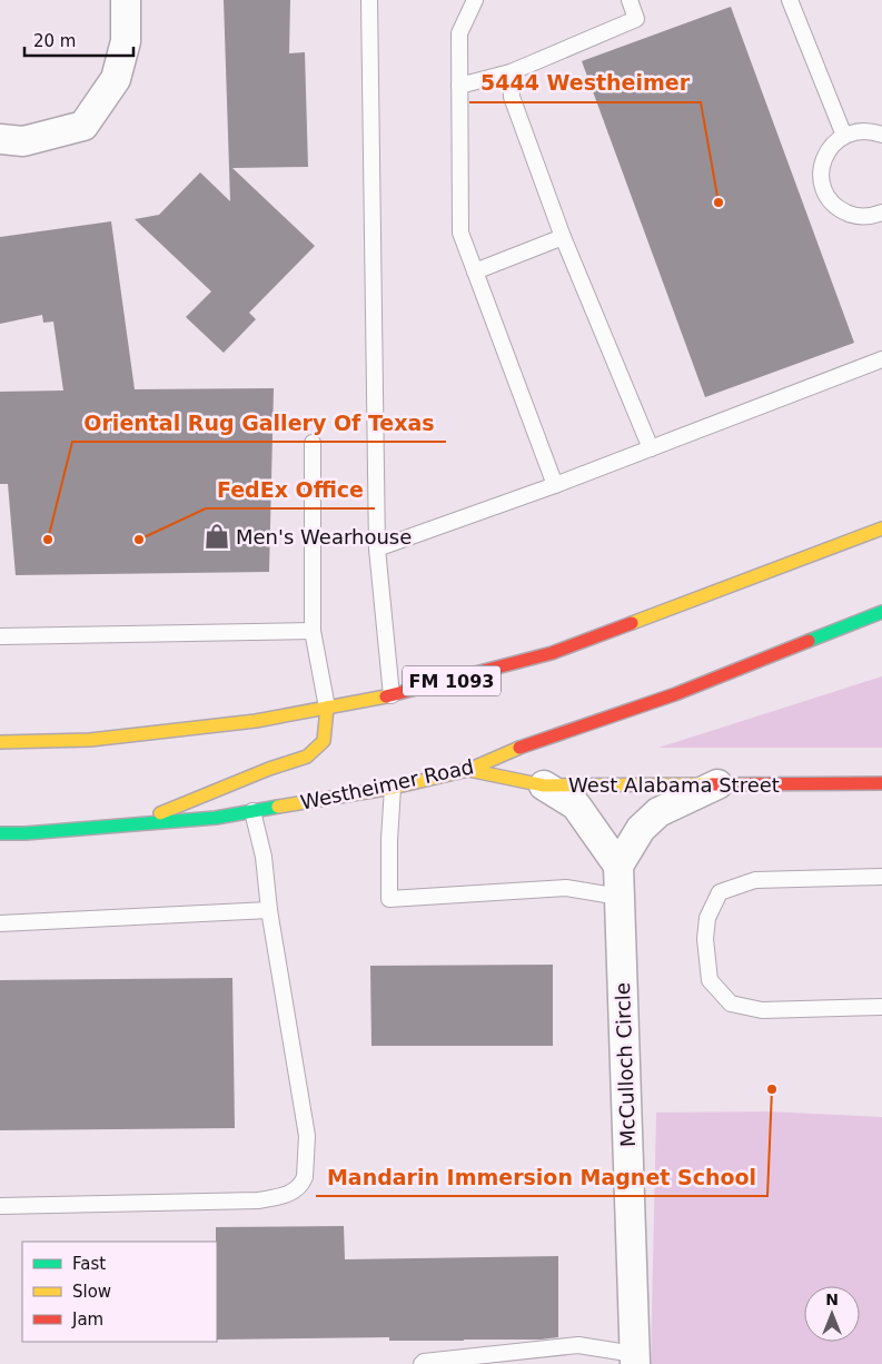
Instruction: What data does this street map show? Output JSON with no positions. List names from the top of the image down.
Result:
{
  "streets": {
    "main road": ["FM 1093", "Westheimer Road", "West Alabama Street"],
    "street": ["McCulloch Circle"]
  },
  "crossings": [
    ["Westheimer Road", "West Alabama Street"]
  ],
  "places": {
    "other": [
      "5444 Westheimer",
      "Oriental Rug Gallery Of Texas",
      "FedEx Office",
      "Mandarin Immersion Magnet School"
    ],
    "shop": ["Men's Wearhouse"]
  },
  "legend": ["Fast", "Slow", "Jam"],
  "scale_bar": "20 m",
  "north": "top"
}
